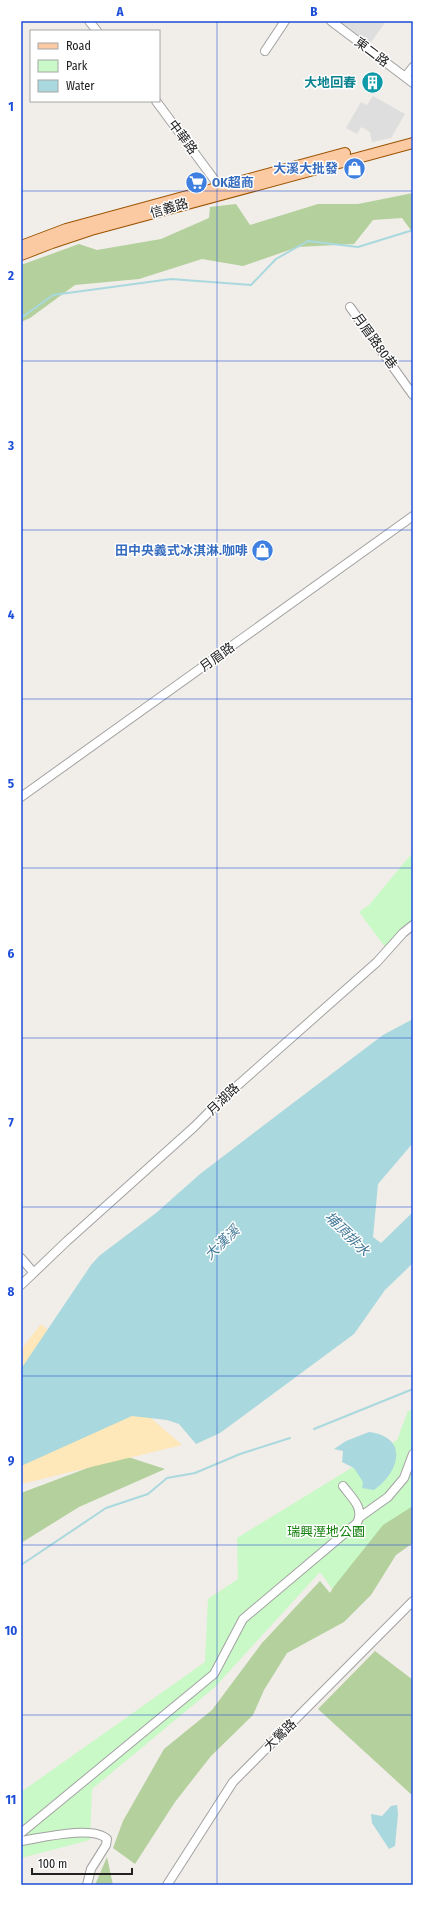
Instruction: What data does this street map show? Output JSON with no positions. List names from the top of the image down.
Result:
{
  "streets": {
    "main road": ["信義路"],
    "street": [
      "東二路",
      "中華路",
      "月眉路80巷",
      "月眉路",
      "月湖路",
      "大鶯路"
    ]
  },
  "crossings": [
    ["中華路", "信義路"]
  ],
  "water": ["埔頂排水", "大漢溪"],
  "parks": ["瑞興溼地公園"],
  "places": {
    "building": ["大地回春"],
    "shop": ["大溪大批發", "田中央義式冰淇淋.咖啡"],
    "supermarket": ["OK超商"]
  },
  "legend": ["Road", "Park", "Water"],
  "scale_bar": "100 m",
  "grid": {
    "columns": ["A", "B"],
    "rows": [
      "1",
      "2",
      "3",
      "4",
      "5",
      "6",
      "7",
      "8",
      "9",
      "10",
      "11"
    ]
  }
}
